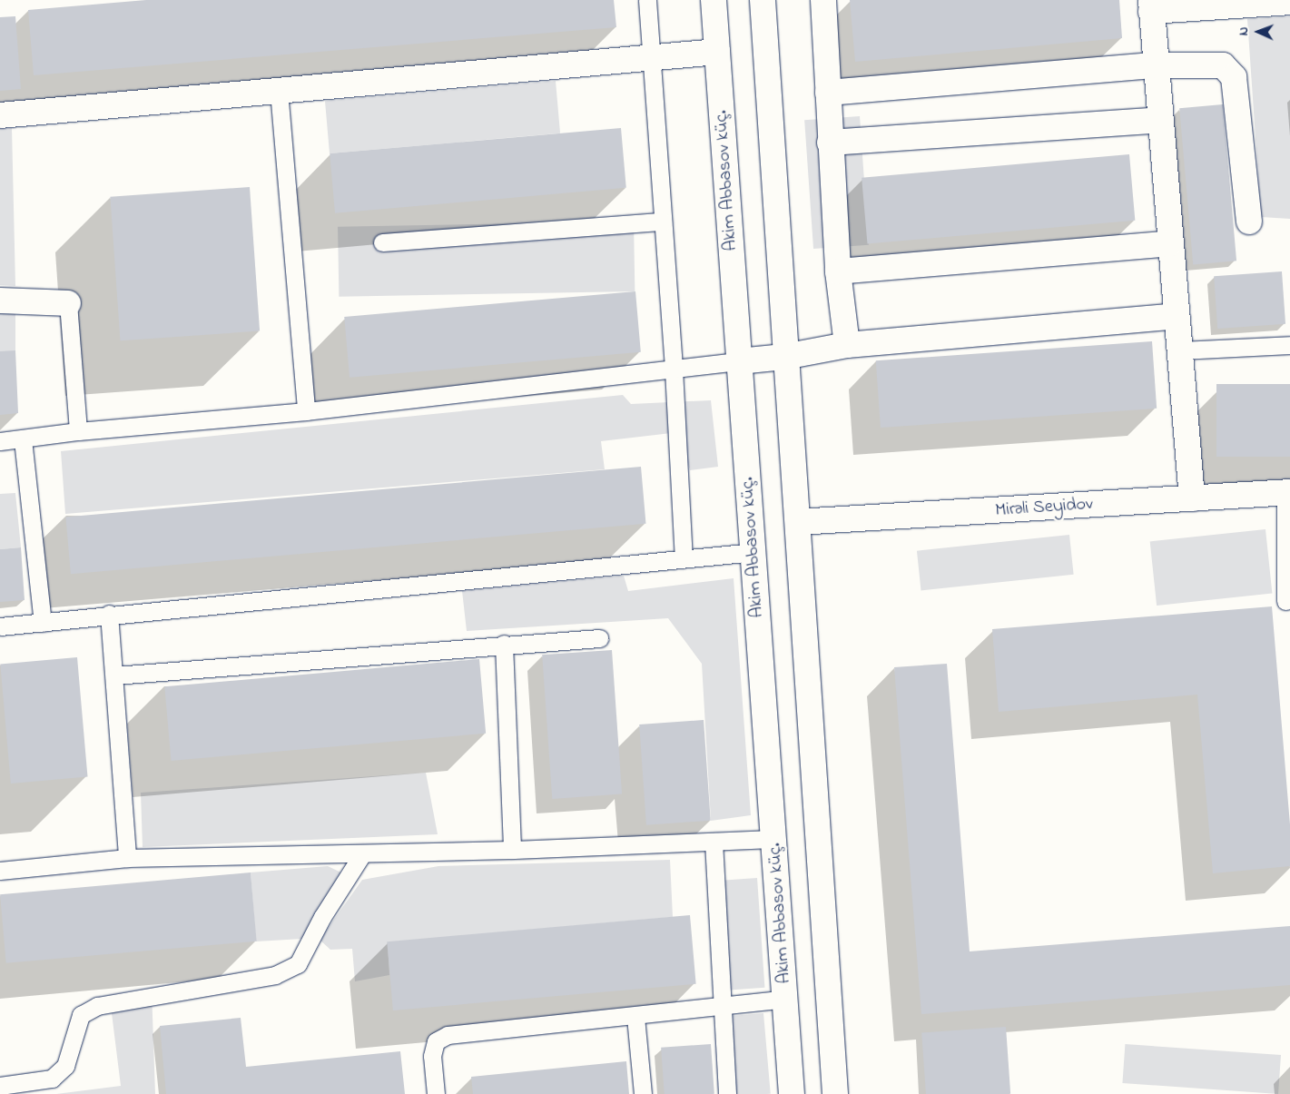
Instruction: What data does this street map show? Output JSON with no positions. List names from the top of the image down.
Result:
{
  "streets": {
    "street": ["Akim Abbasov küç.", "Mirəli Seyidov"]
  },
  "north": "left"
}
